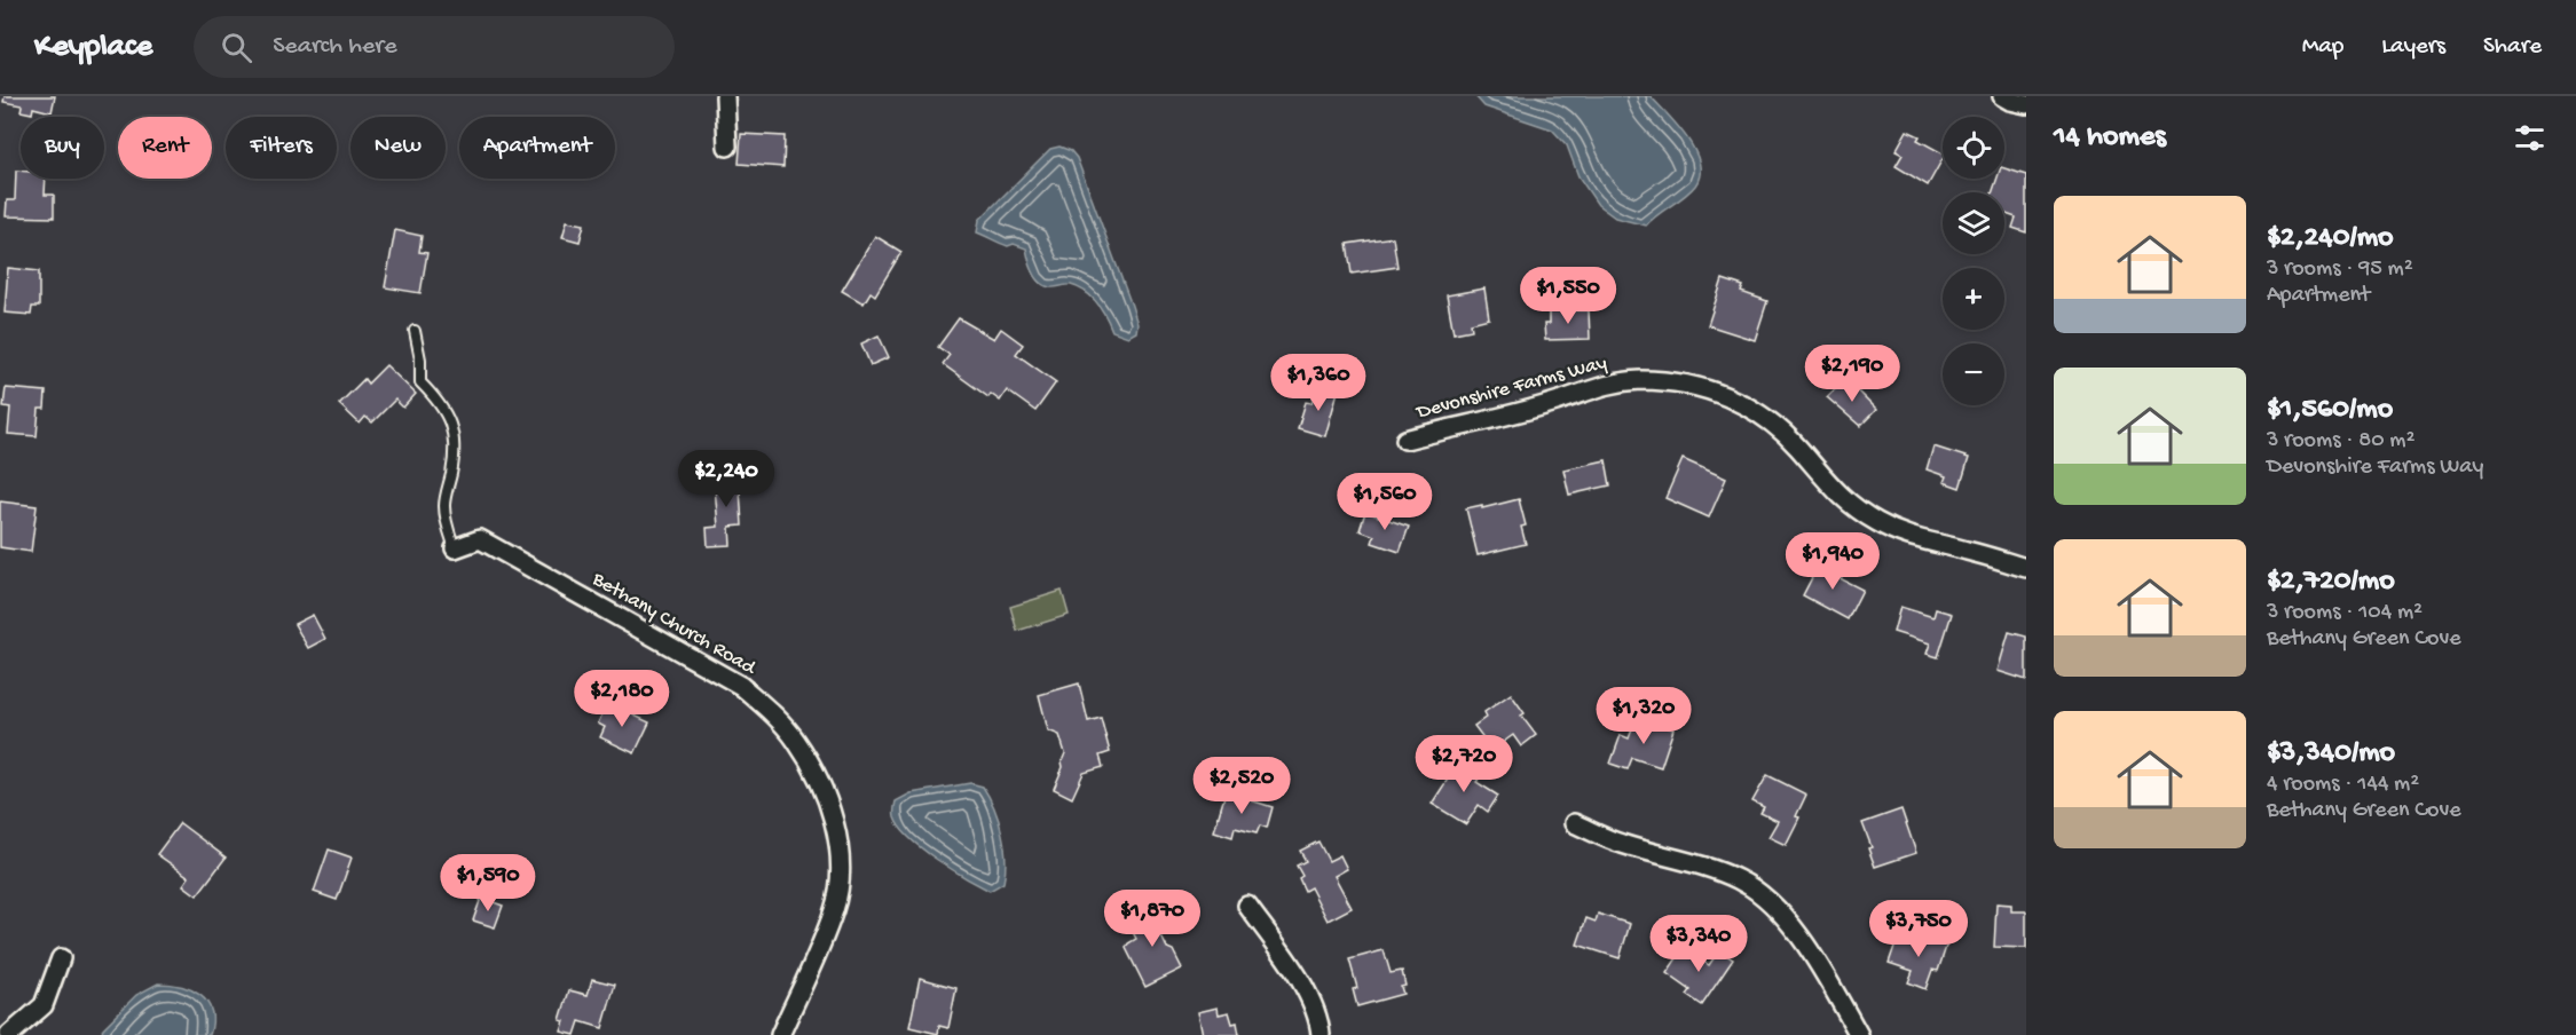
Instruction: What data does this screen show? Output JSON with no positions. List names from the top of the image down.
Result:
{
  "streets": {
    "street": ["Devonshire Farms Way", "Bethany Church Road"]
  },
  "page": {
    "header": "Keyplace",
    "search": "Search here",
    "nav": ["Map", "Layers", "Share"],
    "heading": "14 homes",
    "map_buttons": ["+", "−"],
    "chip": [
      "Buy",
      "Rent",
      "Filters",
      "New",
      "Apartment"
    ],
    "list": [
      {
        "name": "$2,240/mo",
        "note": "3 rooms · 95 m² · Apartment"
      },
      {
        "name": "$1,560/mo",
        "note": "3 rooms · 80 m² · Devonshire Farms Way"
      },
      {
        "name": "$2,720/mo",
        "note": "3 rooms · 104 m² · Bethany Green Cove"
      },
      {
        "name": "$3,340/mo",
        "note": "4 rooms · 144 m² · Bethany Green Cove"
      }
    ],
    "price": [
      "$1,550",
      "$2,190",
      "$1,360",
      "$2,240",
      "$1,560",
      "$1,940",
      "$2,180",
      "$1,320",
      "$2,720",
      "$2,520",
      "$1,590",
      "$1,870",
      "$3,750",
      "$3,340"
    ]
  }
}
